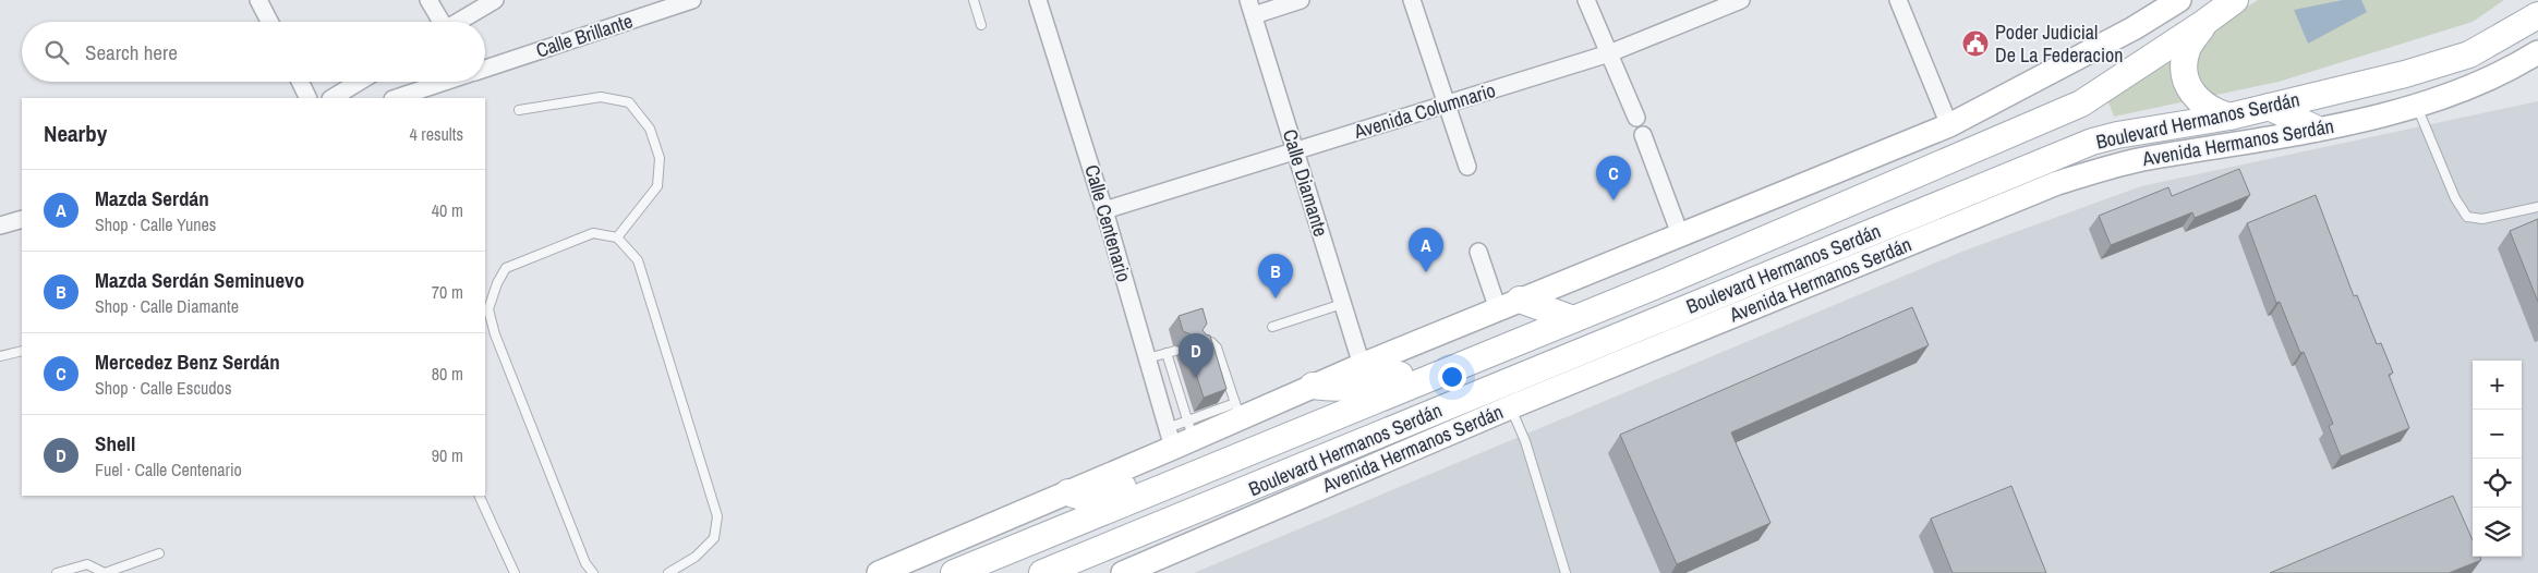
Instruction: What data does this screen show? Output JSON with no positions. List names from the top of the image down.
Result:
{
  "streets": {
    "main road": ["Boulevard Hermanos Serdán", "Avenida Hermanos Serdán"],
    "street": [
      "Calle Brillante",
      "Avenida Columnario",
      "Calle Diamante",
      "Calle Centenario"
    ]
  },
  "crossings": [
    ["Avenida Columnario", "Calle Diamante"],
    ["Avenida Columnario", "Calle Centenario"]
  ],
  "places": {
    "public building": ["Poder Judicial De La Federacion"]
  },
  "page": {
    "search": "Search here",
    "heading": ["Nearby", "4 results"],
    "pins": [
      "C",
      "A",
      "B",
      "D"
    ],
    "list": [
      {
        "mark": "A",
        "name": "Mazda Serdán",
        "note": "Shop · Calle Yunes",
        "value": "40 m"
      },
      {
        "mark": "B",
        "name": "Mazda Serdán Seminuevo",
        "note": "Shop · Calle Diamante",
        "value": "70 m"
      },
      {
        "mark": "C",
        "name": "Mercedez Benz Serdán",
        "note": "Shop · Calle Escudos",
        "value": "80 m"
      },
      {
        "mark": "D",
        "name": "Shell",
        "note": "Fuel · Calle Centenario",
        "value": "90 m"
      }
    ],
    "map_buttons": ["+", "−"]
  }
}
